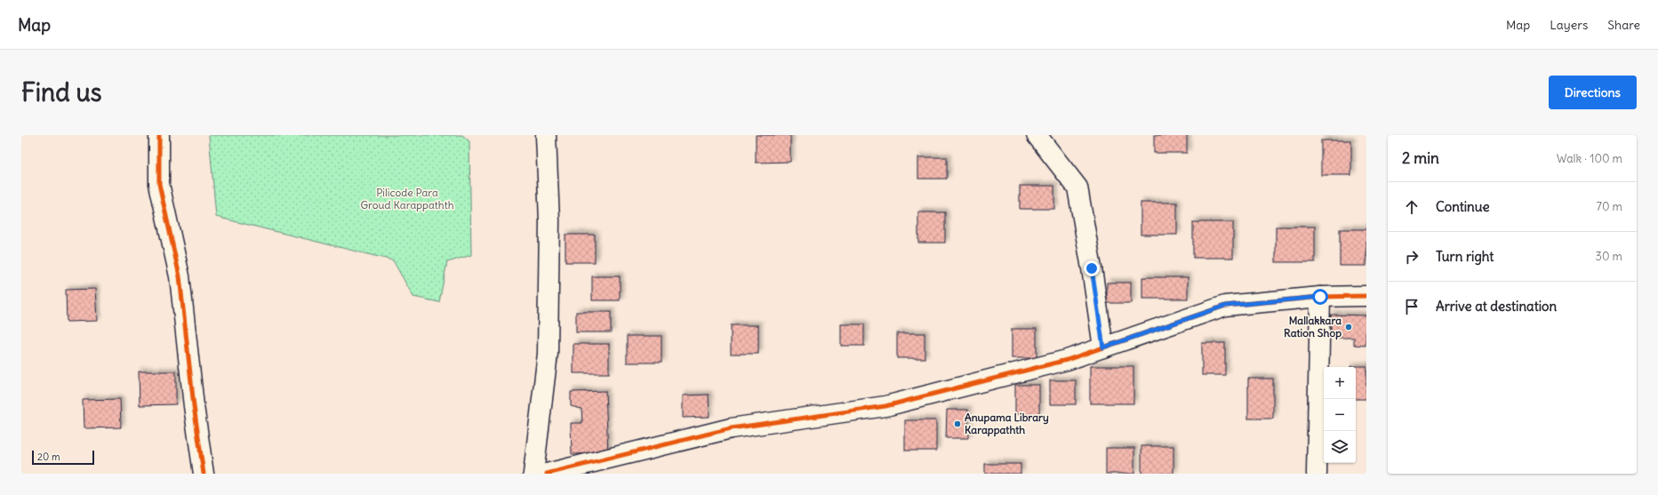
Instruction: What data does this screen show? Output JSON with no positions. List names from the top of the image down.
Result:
{
  "parks": ["Pilicode Para Groud Karappathth"],
  "places": ["Mallakkara Ration Shop", "Anupama Library Karappathth"],
  "scale_bar": "20 m",
  "page": {
    "header": "Map",
    "nav": ["Map", "Layers", "Share"],
    "buttons": "Directions",
    "title": "Find us",
    "heading": ["2 min", "Walk · 100 m"],
    "list": [
      ["Continue", "70 m"],
      ["Turn right", "30 m"],
      "Arrive at destination"
    ],
    "map_buttons": ["+", "−"],
    "scale": "20 m"
  }
}
